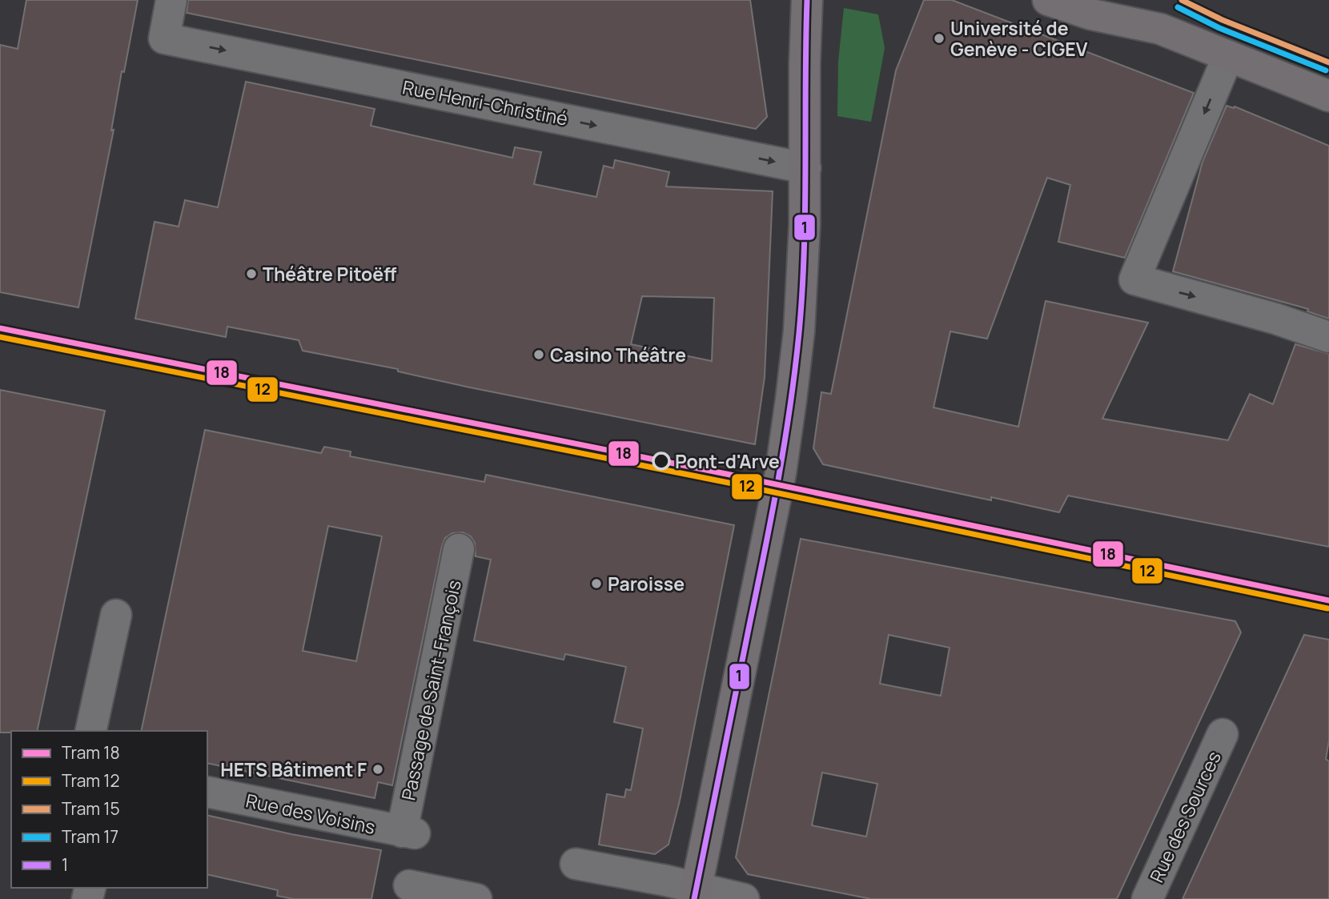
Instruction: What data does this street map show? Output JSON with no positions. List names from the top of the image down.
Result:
{
  "streets": {
    "street": [
      "Rue Henri-Christiné",
      "Passage de Saint-François",
      "Rue des Voisins",
      "Rue des Sources"
    ]
  },
  "crossings": [
    ["Passage de Saint-François", "Rue des Voisins"]
  ],
  "one_way": ["Rue Henri-Christiné"],
  "places": [
    "Université de Genève - CIGEV",
    "Théâtre Pitoëff",
    "Casino Théâtre",
    "Pont-d'Arve",
    "Paroisse",
    "HETS Bâtiment F"
  ],
  "lines": [
    "tram line 15",
    "transit line 1",
    "tram line 17",
    "tram line 18",
    "tram line 12"
  ],
  "legend": [
    "Tram 18",
    "Tram 12",
    "Tram 15",
    "Tram 17",
    "1"
  ]
}
